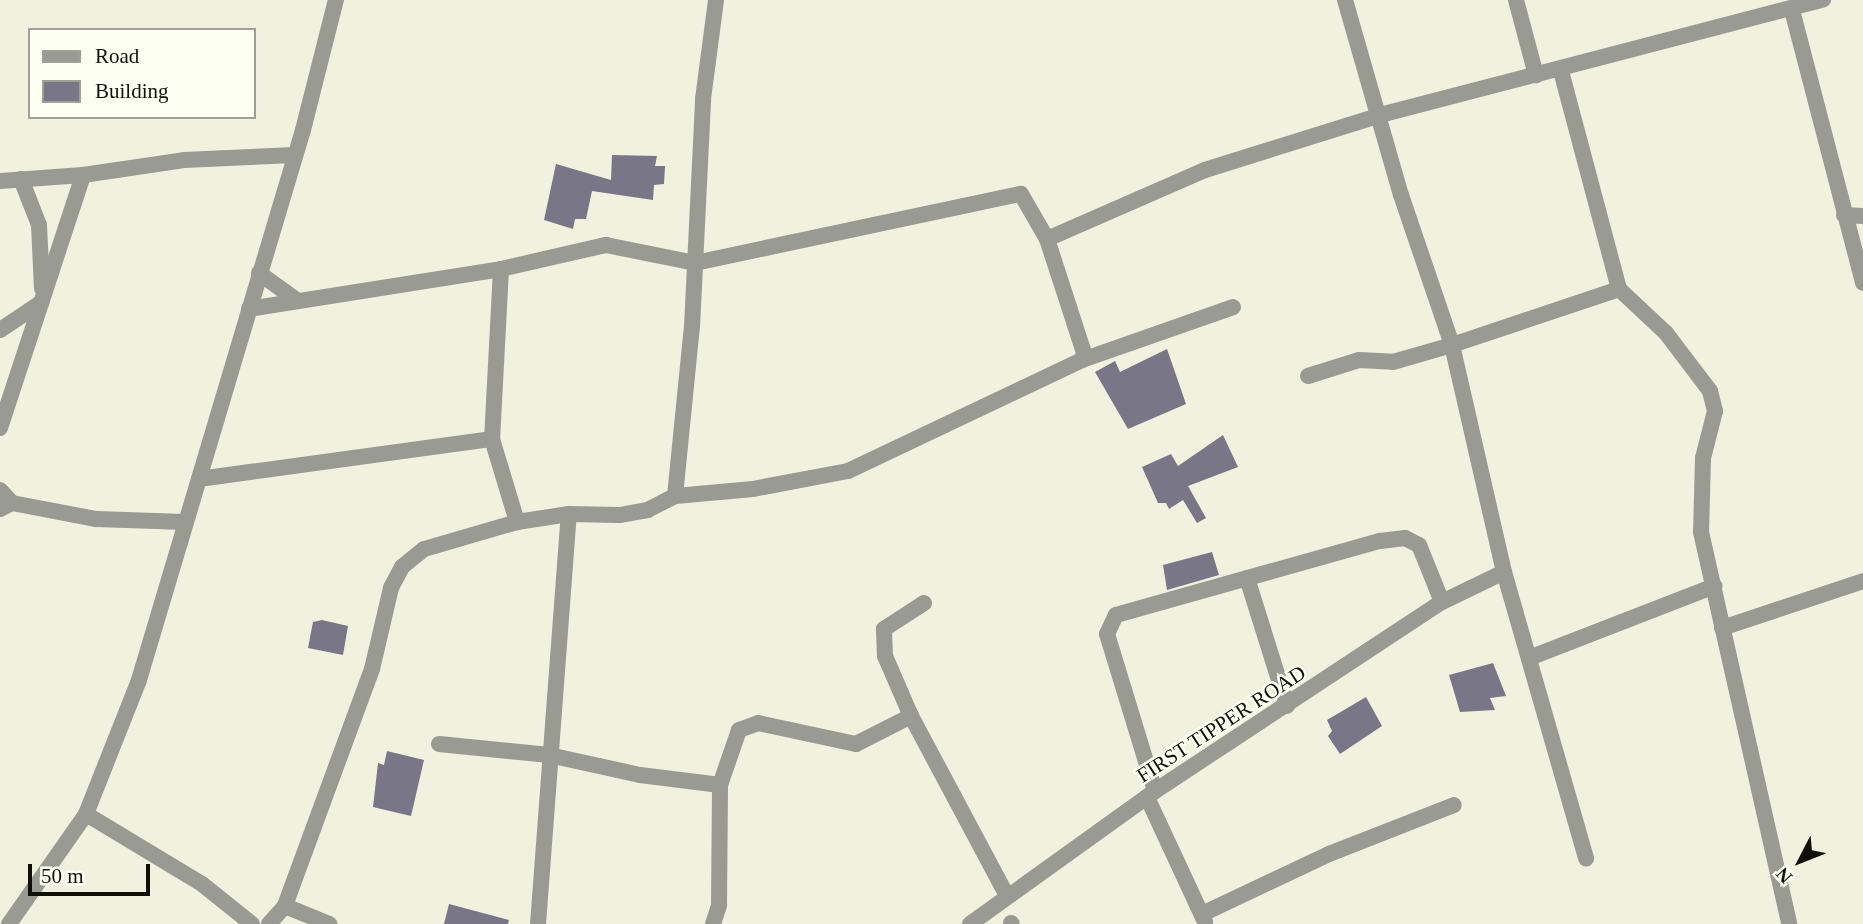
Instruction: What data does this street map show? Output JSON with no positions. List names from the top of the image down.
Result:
{
  "streets": {
    "street": ["FIRST TIPPER ROAD"]
  },
  "legend": ["Road", "Building"],
  "scale_bar": "50 m",
  "north": "bottom left"
}
